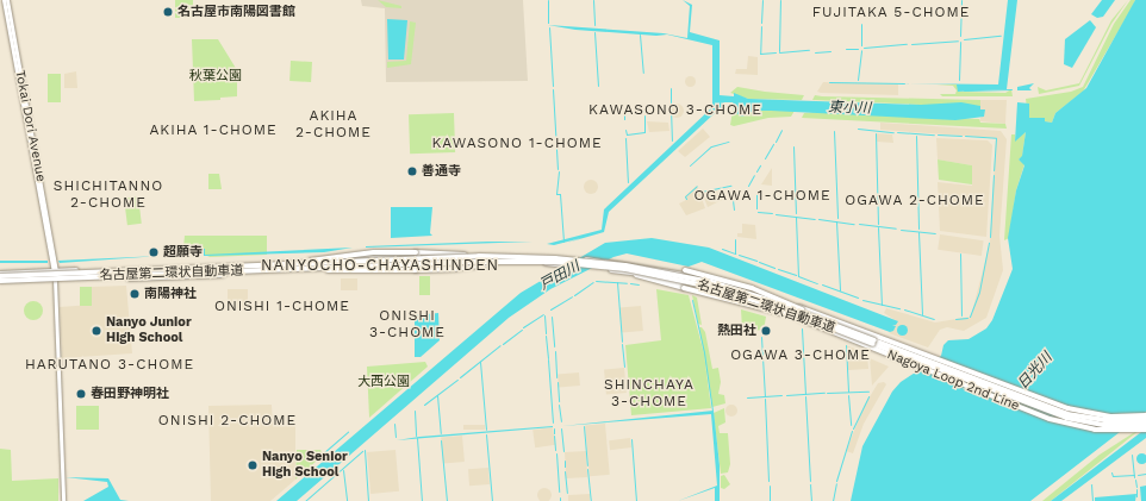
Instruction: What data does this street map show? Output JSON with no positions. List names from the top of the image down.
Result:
{
  "streets": {
    "highway": ["名古屋第二環状自動車道", "Nagoya Loop 2nd Line"],
    "main road": ["Tokai Dori Avenue"]
  },
  "crossings": [
    ["Tokai Dori Avenue", "Nagoya Loop 2nd Line"],
    ["名古屋第二環状自動車道", "Nagoya Loop 2nd Line"]
  ],
  "districts": [
    "FUJITAKA 5-CHOME",
    "KAWASONO 3-CHOME",
    "AKIHA 2-CHOME",
    "AKIHA 1-CHOME",
    "KAWASONO 1-CHOME",
    "SHICHITANNO 2-CHOME",
    "OGAWA 1-CHOME",
    "OGAWA 2-CHOME",
    "NANYOCHO-CHAYASHINDEN",
    "ONISHI 1-CHOME",
    "ONISHI 3-CHOME",
    "OGAWA 3-CHOME",
    "HARUTANO 3-CHOME",
    "SHINCHAYA 3-CHOME",
    "ONISHI 2-CHOME"
  ],
  "water": ["東小川", "戸田川", "日光川"],
  "parks": ["秋葉公園", "大西公園"],
  "places": [
    "名古屋市南陽図書館",
    "善通寺",
    "超願寺",
    "南陽神社",
    "Nanyo Junior High School",
    "熱田社",
    "春田野神明社",
    "Nanyo Senior High School"
  ]
}
